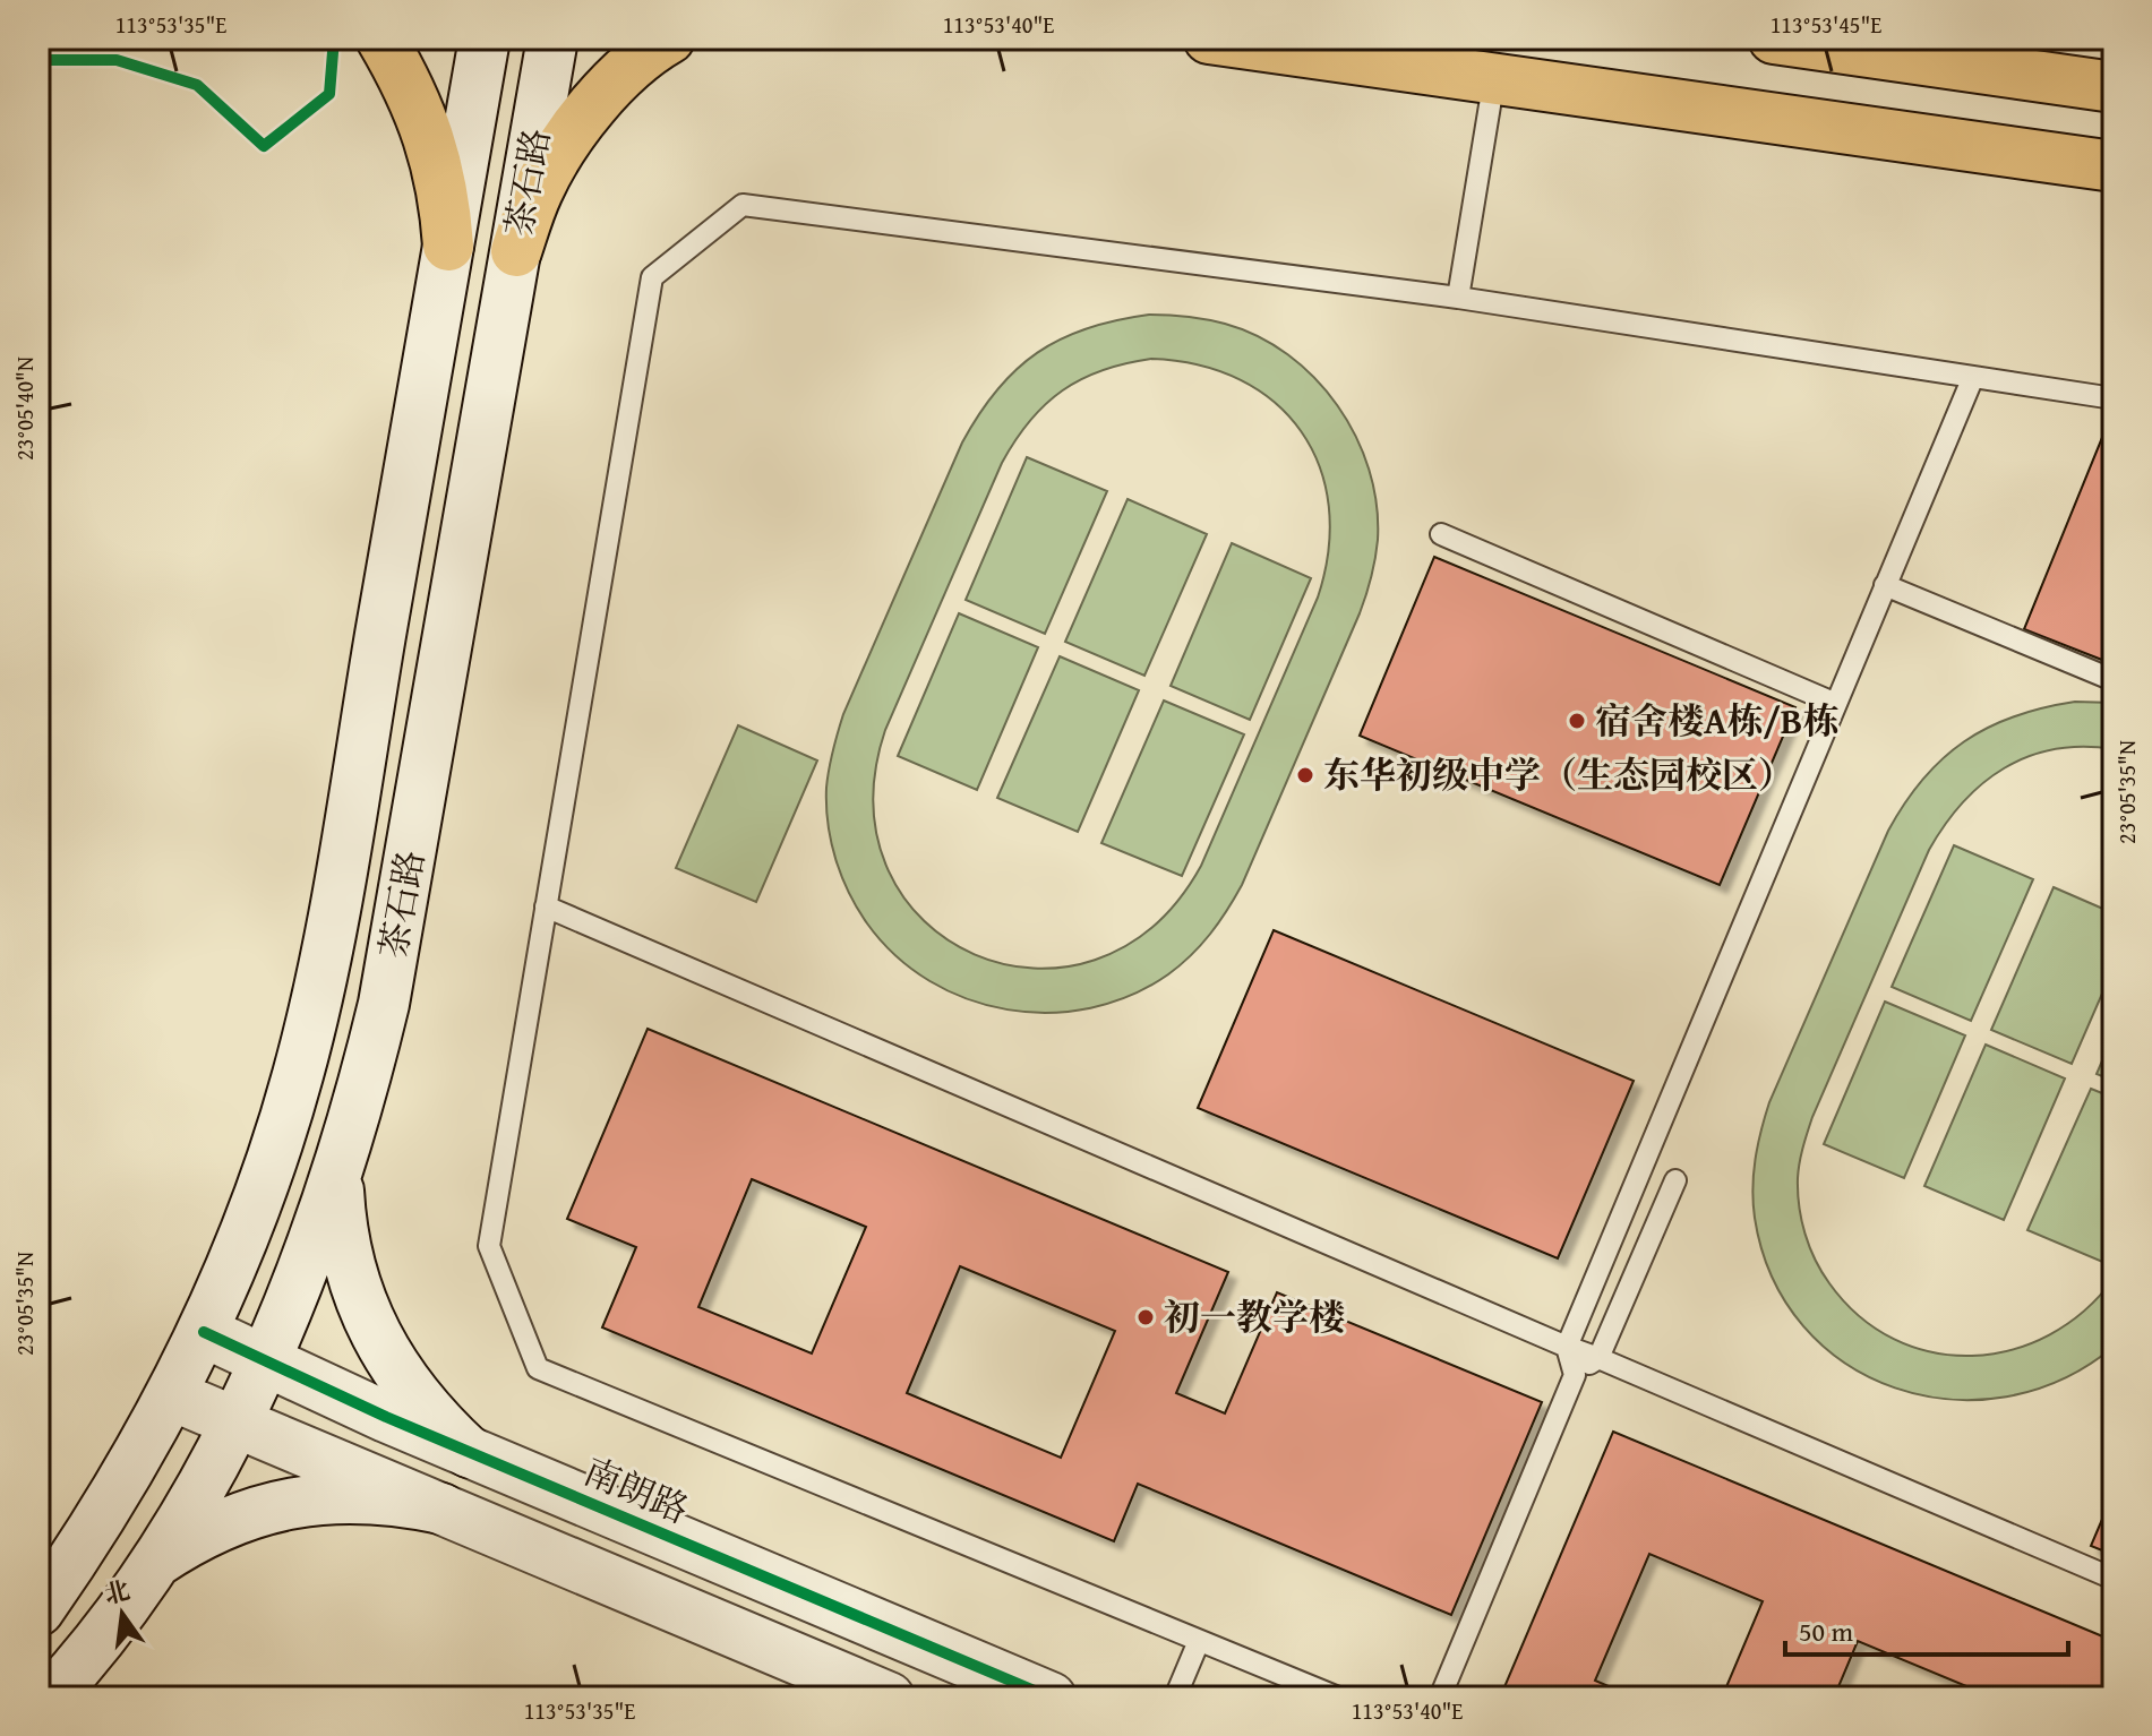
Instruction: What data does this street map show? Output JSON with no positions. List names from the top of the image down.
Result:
{
  "streets": {
    "main road": ["茶石路", "南朗路"]
  },
  "crossings": [
    ["茶石路", "南朗路"]
  ],
  "places": ["宿舍楼A栋/B栋", "东华初级中学（生态园校区）", "初一教学楼"],
  "scale_bar": "50 m",
  "north": "top",
  "coordinates": [
    "113°53'35\"E",
    "113°53'40\"E",
    "113°53'45\"E",
    "23°05'40\"N",
    "23°05'35\"N"
  ]
}
